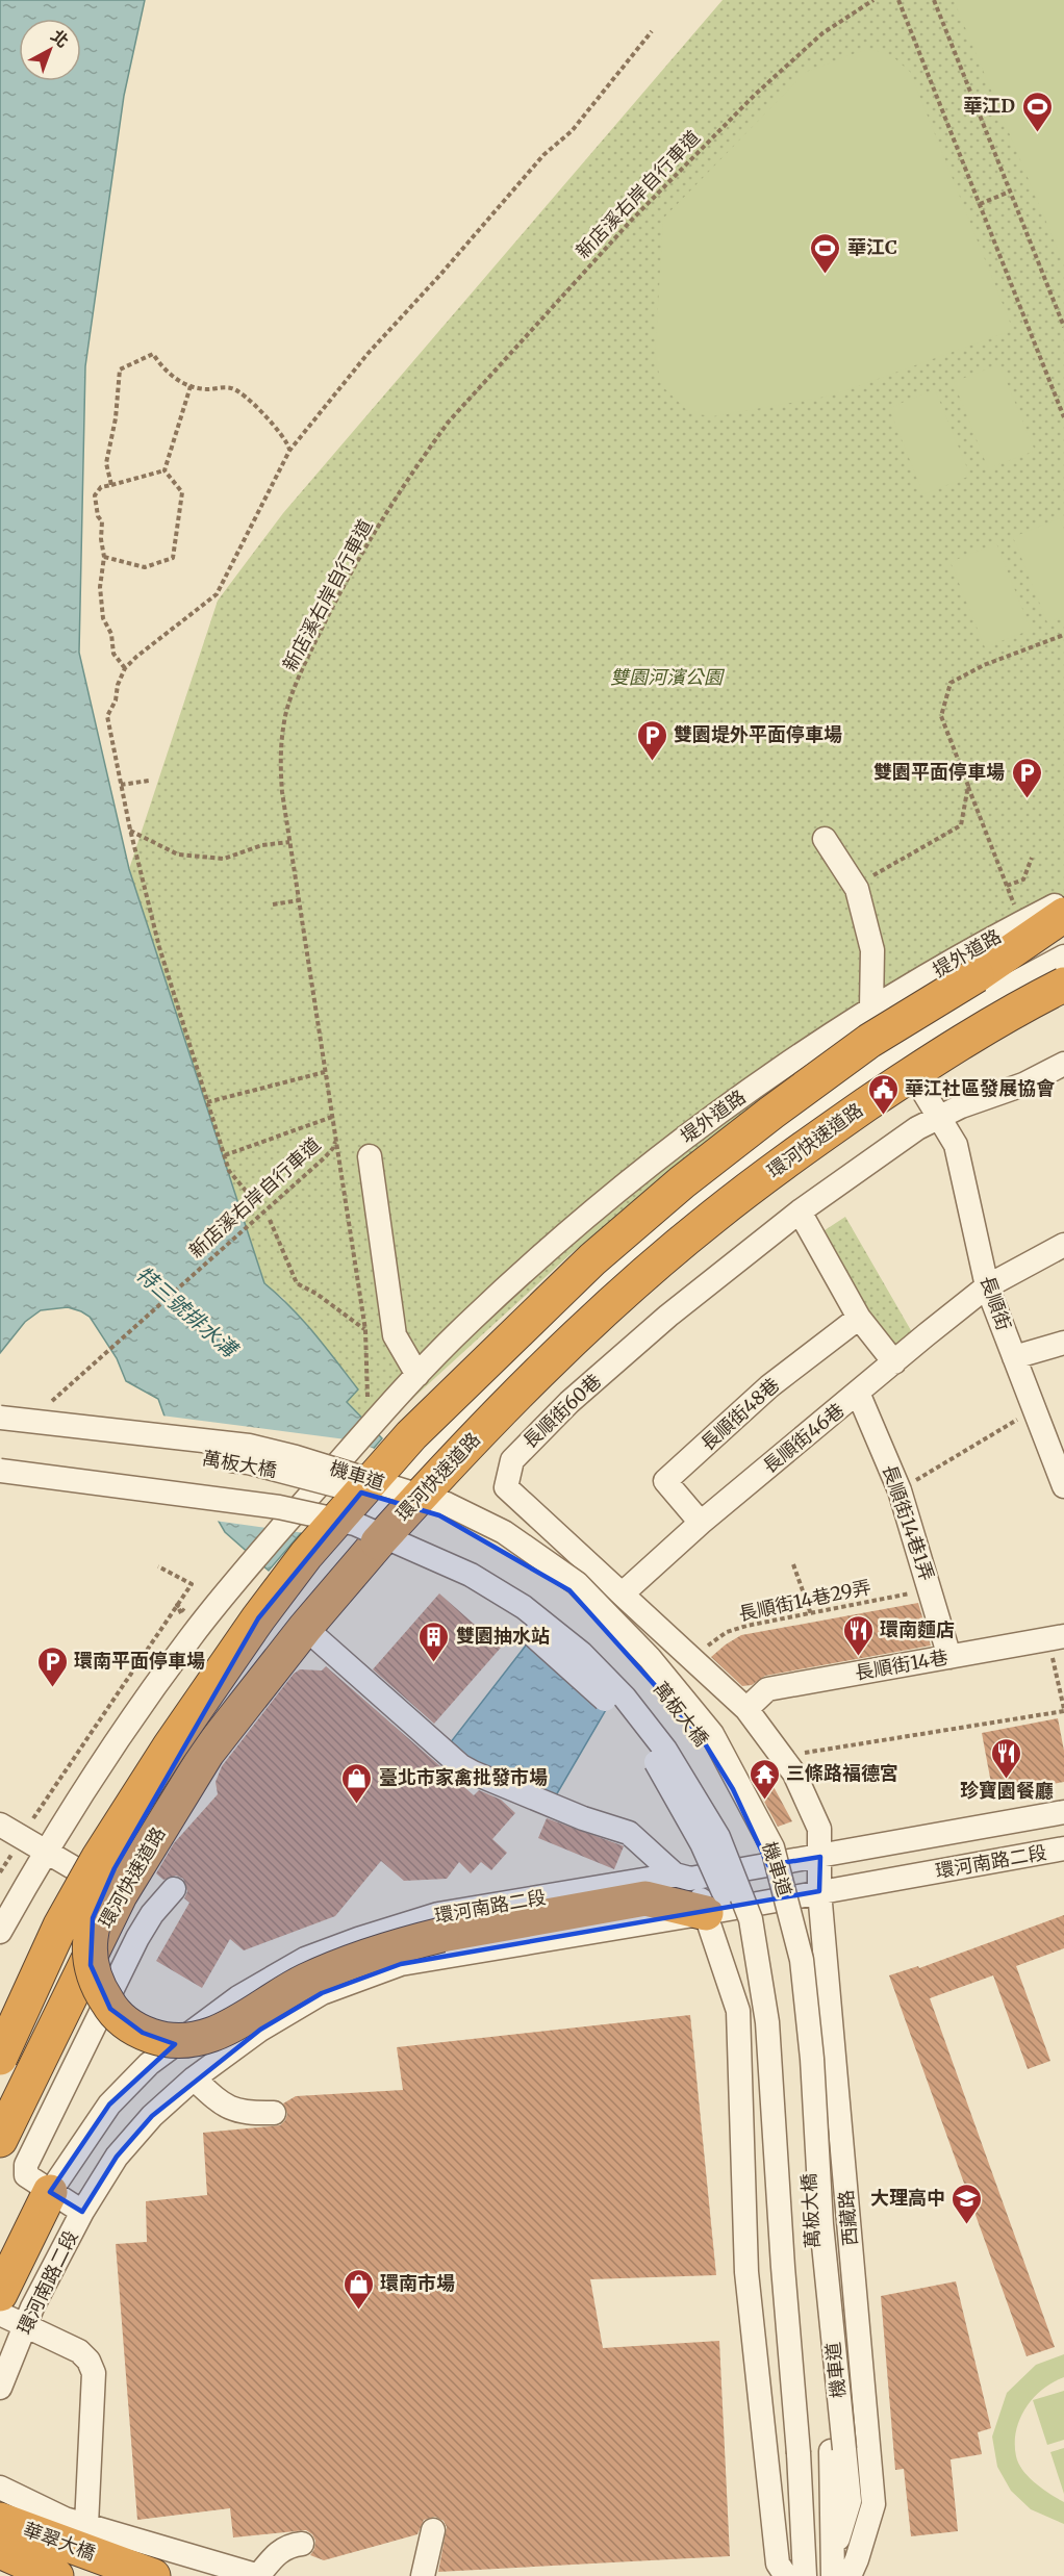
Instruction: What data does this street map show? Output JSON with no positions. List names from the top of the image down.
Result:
{
  "streets": {
    "highway": ["環河快速道路", "華翠大橋"],
    "street": [
      "提外道路",
      "堤外道路",
      "長順街",
      "長順街60巷",
      "長順街48巷",
      "長順街46巷",
      "萬板大橋",
      "機車道",
      "長順街14巷1弄",
      "長順街14巷",
      "環河南路二段",
      "西藏路"
    ],
    "path": ["新店溪右岸自行車道", "長順街14巷29弄"]
  },
  "crossings": [
    ["提外道路", "堤外道路"],
    ["長順街", "長順街60巷"],
    ["長順街", "長順街46巷"],
    ["長順街60巷", "長順街46巷"],
    ["長順街60巷", "長順街14巷29弄"],
    ["長順街60巷", "長順街14巷"],
    ["長順街60巷", "環河南路二段"],
    ["長順街60巷", "西藏路"],
    ["長順街48巷", "長順街46巷"],
    ["長順街46巷", "長順街14巷1弄"],
    ["萬板大橋", "機車道"],
    ["萬板大橋", "西藏路"],
    ["機車道", "西藏路"],
    ["長順街14巷1弄", "長順街14巷29弄"],
    ["長順街14巷1弄", "長順街14巷"],
    ["環河南路二段", "西藏路"]
  ],
  "water": ["特三號排水溝"],
  "parks": ["雙園河濱公園"],
  "places": {
    "sports": ["華江D", "華江C"],
    "parking": ["雙園堤外平面停車場", "雙園平面停車場", "環南平面停車場"],
    "public building": ["華江社區發展協會"],
    "restaurant": ["環南麵店", "珍寶園餐廳"],
    "building": ["雙園抽水站"],
    "temple": ["三條路福德宮"],
    "shop": ["臺北市家禽批發市場", "環南市場"],
    "school or university": ["大理高中"]
  },
  "north": "top right"
}
